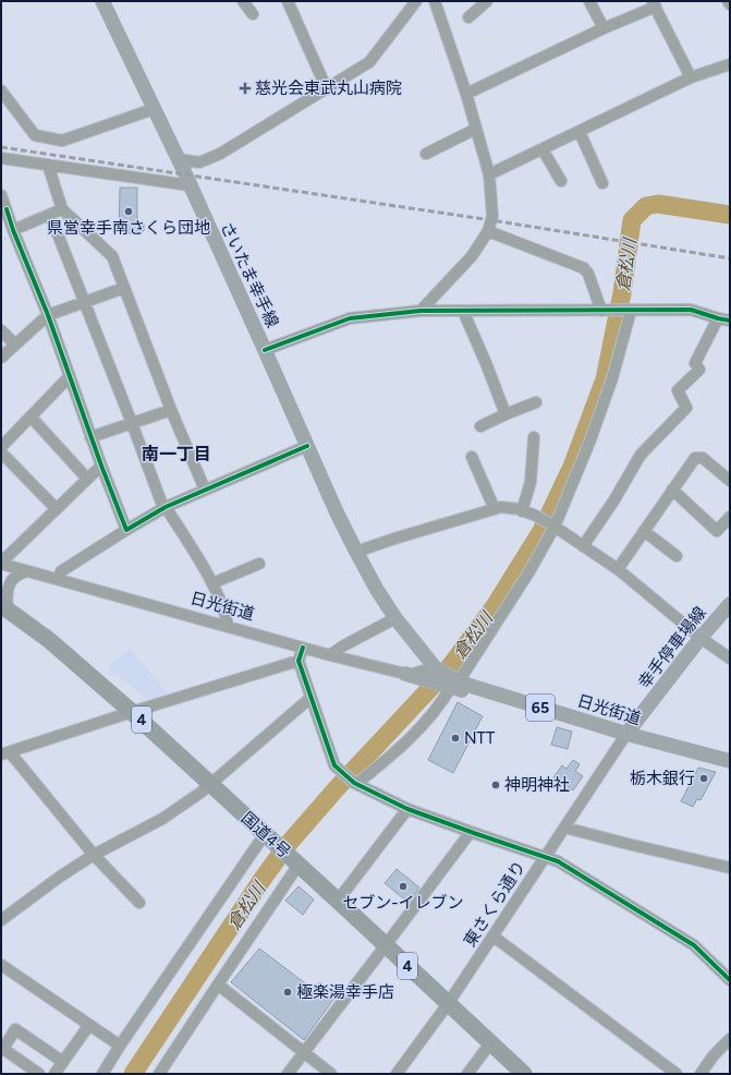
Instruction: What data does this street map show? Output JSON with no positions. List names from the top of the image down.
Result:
{
  "streets": {
    "highway": ["4", "国道4号"],
    "main road": [
      "さいたま幸手線",
      "日光街道",
      "幸手停車場線",
      "65"
    ],
    "street": ["東さくら通り"]
  },
  "crossings": [
    ["さいたま幸手線", "65"],
    ["日光街道", "幸手停車場線"],
    ["日光街道", "65"],
    ["日光街道", "東さくら通り"],
    ["幸手停車場線", "東さくら通り"],
    ["国道4号", "東さくら通り"]
  ],
  "districts": ["南一丁目"],
  "water": ["倉松川"],
  "places": {
    "health": ["慈光会東武丸山病院"],
    "other": [
      "県営幸手南さくら団地",
      "NTT",
      "栃木銀行",
      "神明神社",
      "セブン-イレブン",
      "極楽湯幸手店"
    ]
  }
}
